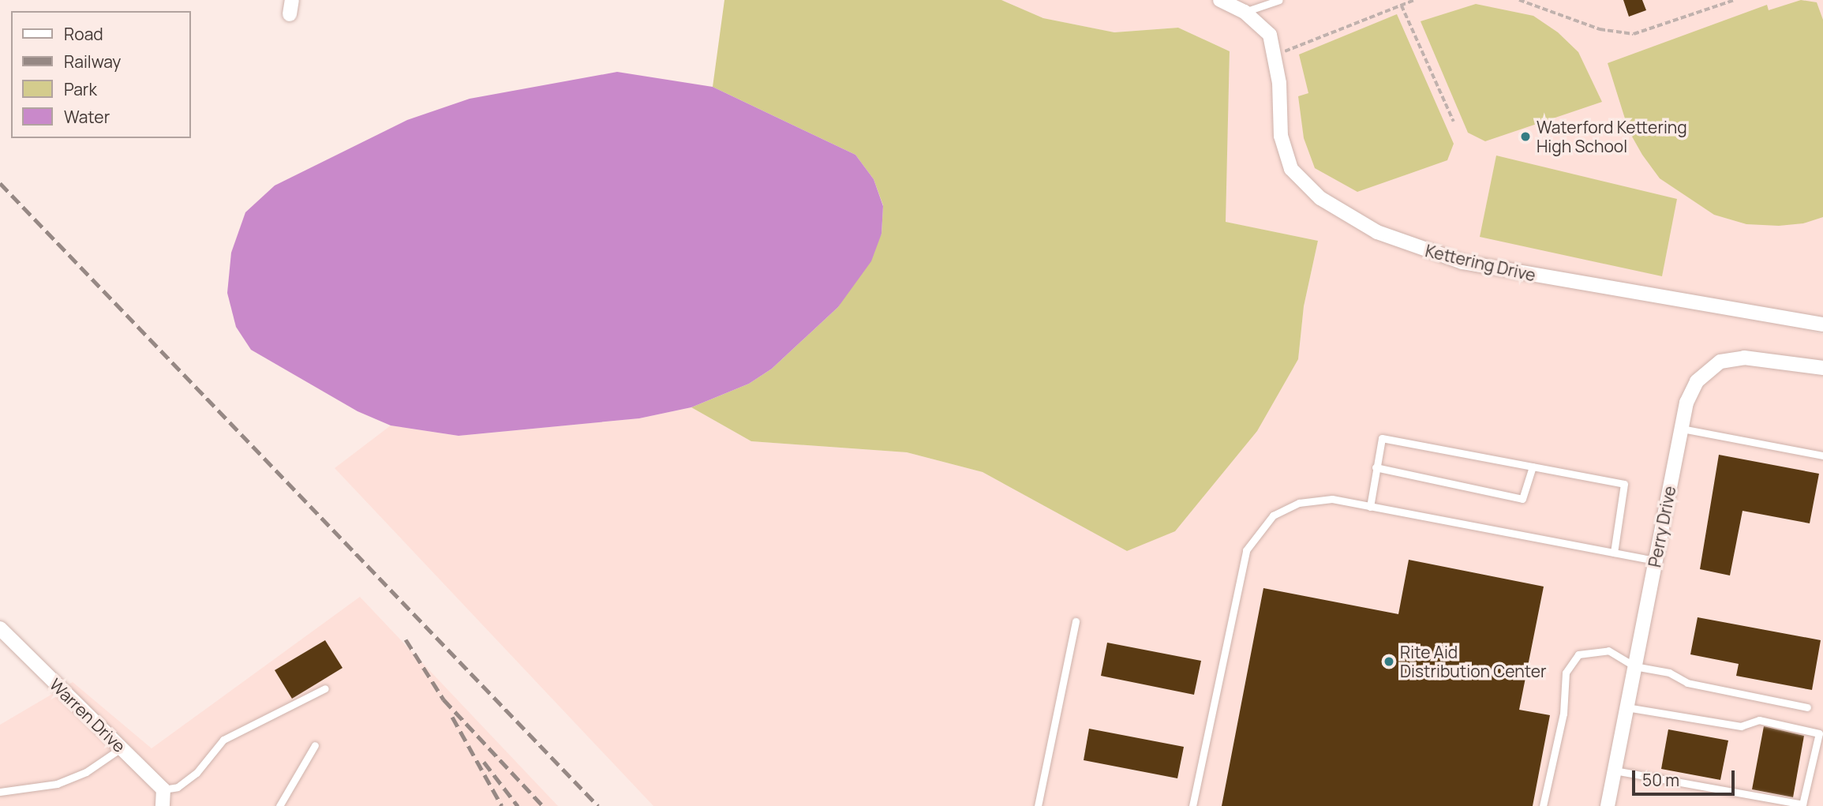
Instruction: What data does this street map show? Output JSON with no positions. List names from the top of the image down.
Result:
{
  "streets": {
    "street": ["Kettering Drive", "Perry Drive", "Warren Drive"]
  },
  "places": ["Waterford Kettering High School", "Rite Aid Distribution Center"],
  "legend": [
    "Road",
    "Railway",
    "Park",
    "Water"
  ],
  "scale_bar": "50 m"
}
